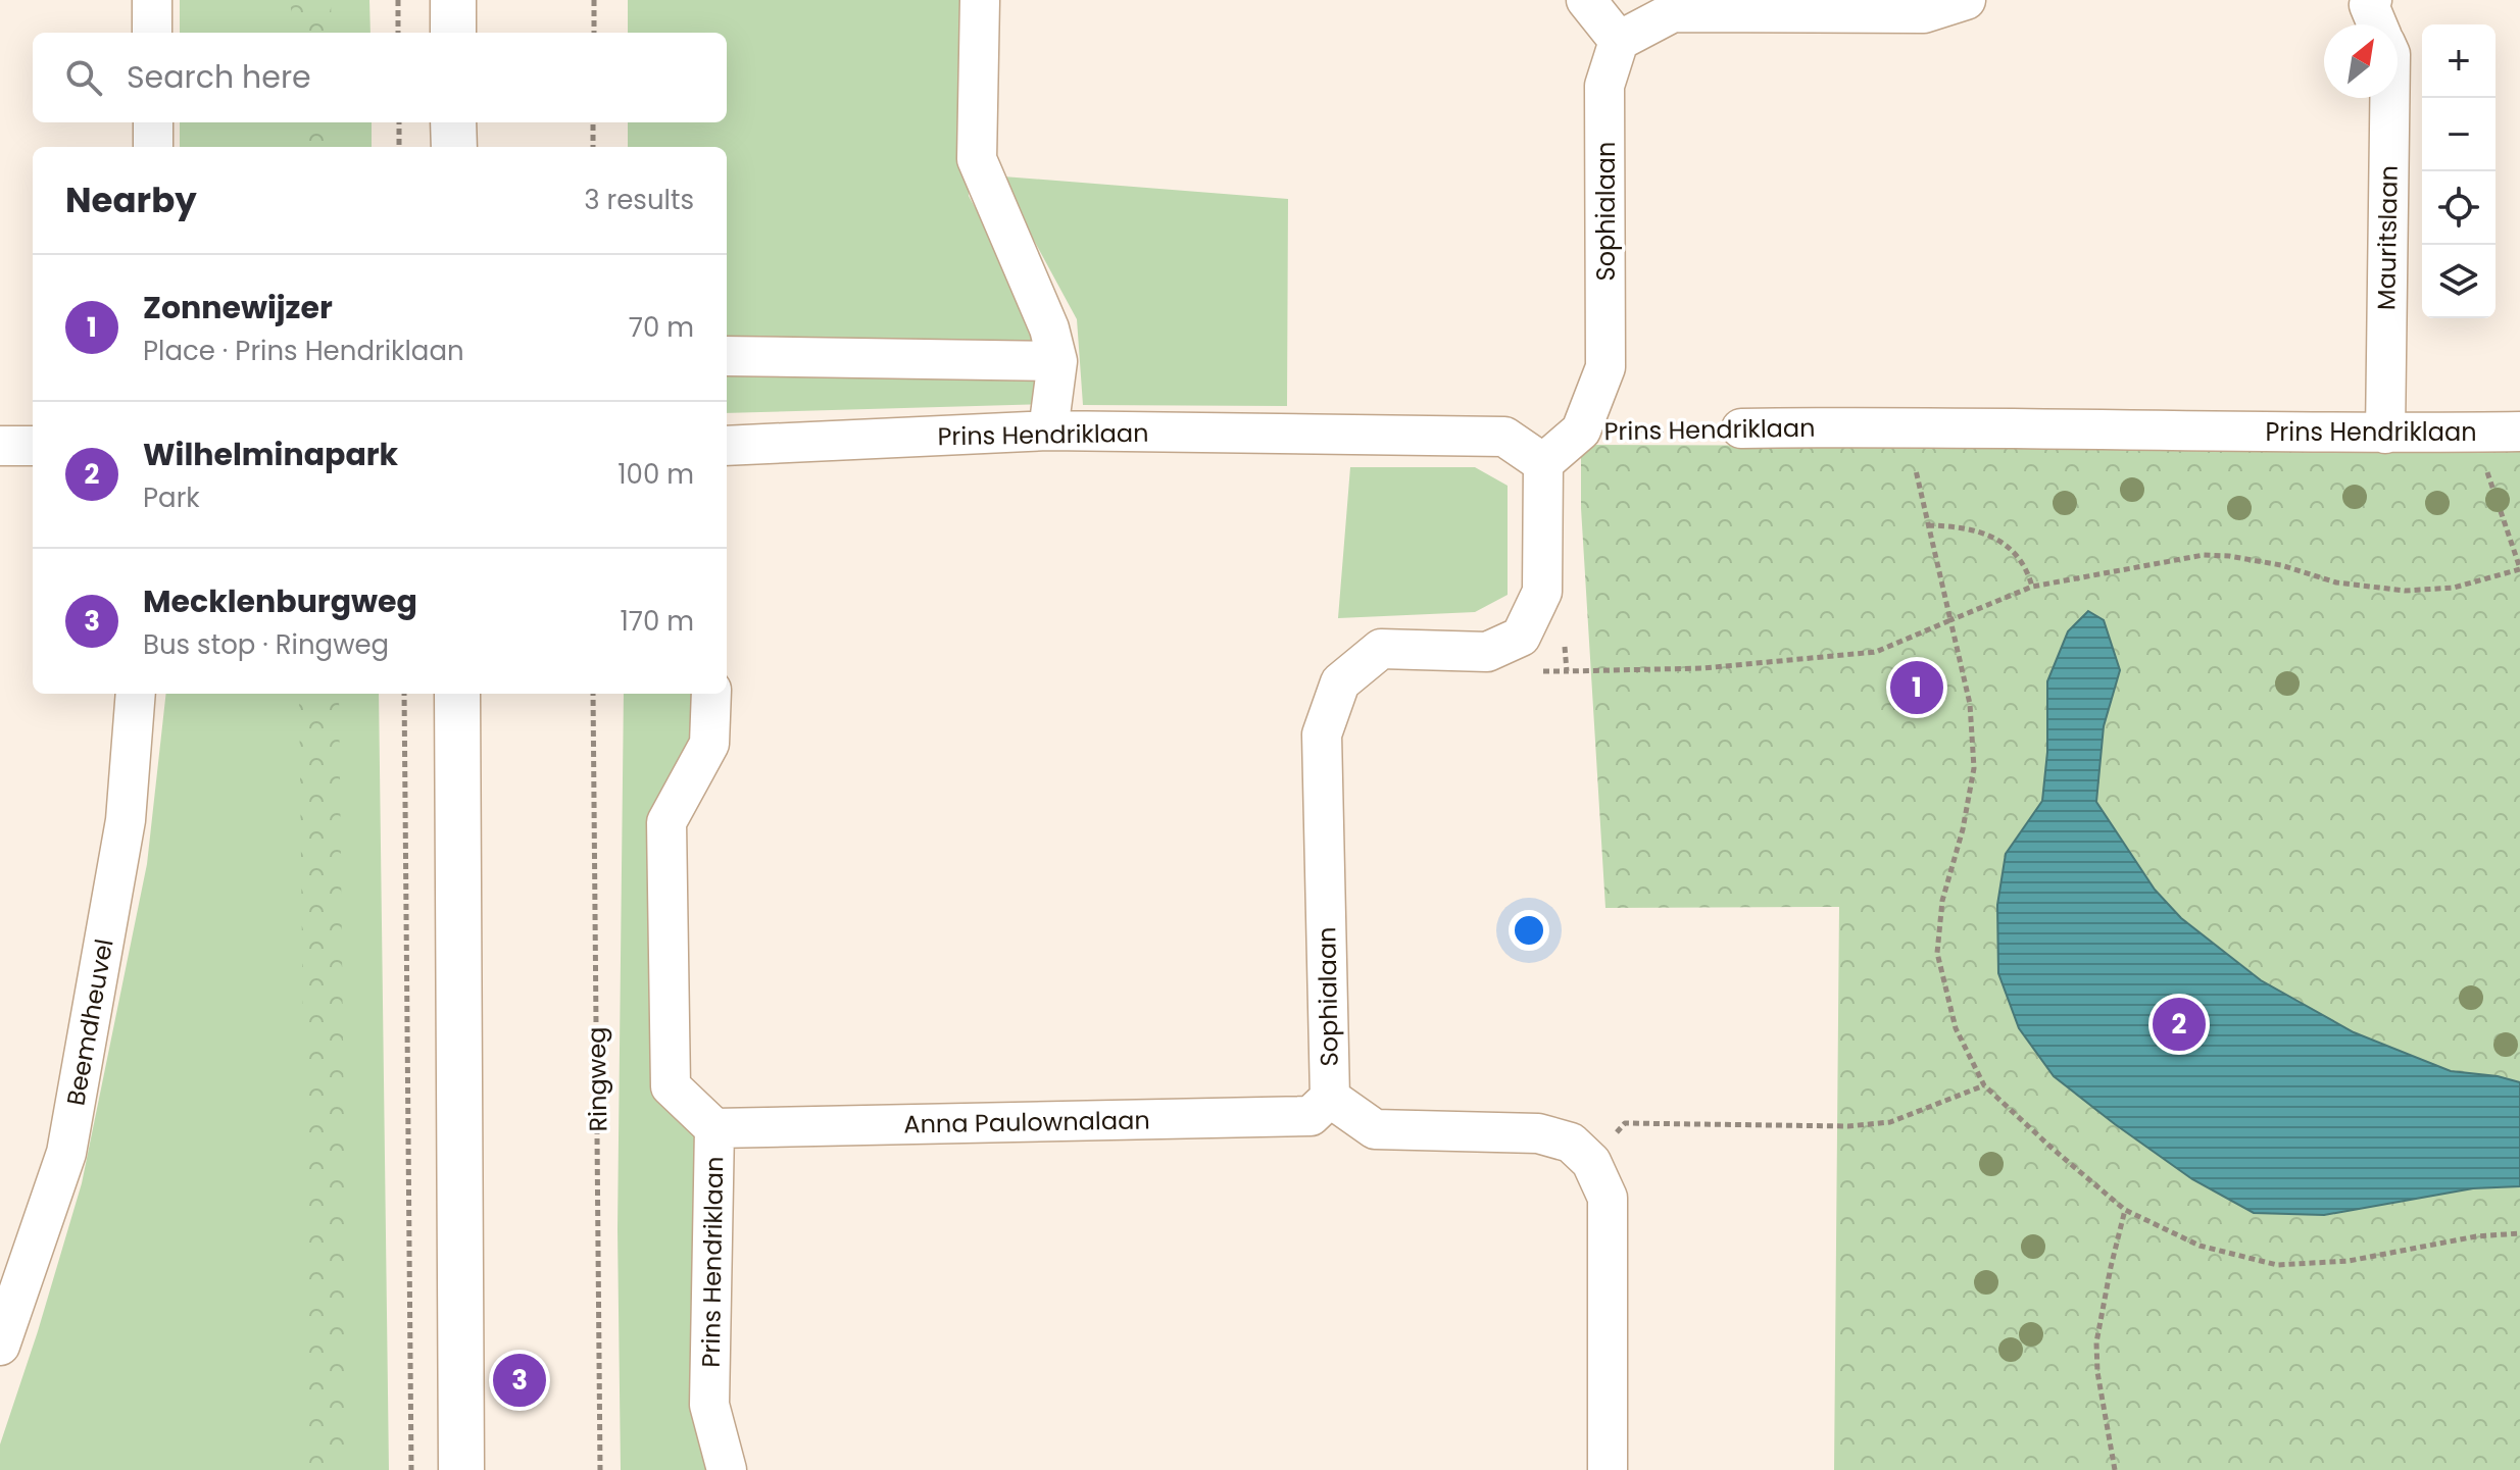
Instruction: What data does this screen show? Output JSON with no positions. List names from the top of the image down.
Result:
{
  "streets": {
    "street": [
      "Sophialaan",
      "Mauritslaan",
      "Prins Hendriklaan",
      "Beemdheuvel",
      "Anna Paulownalaan"
    ],
    "path": ["Ringweg"]
  },
  "crossings": [
    ["Sophialaan", "Prins Hendriklaan"],
    ["Sophialaan", "Anna Paulownalaan"],
    ["Mauritslaan", "Prins Hendriklaan"],
    ["Prins Hendriklaan", "Anna Paulownalaan"]
  ],
  "north": "top right",
  "page": {
    "map_buttons": ["+", "−"],
    "search": "Search here",
    "heading": ["Nearby", "3 results"],
    "list": [
      {
        "mark": "1",
        "name": "Zonnewijzer",
        "note": "Place · Prins Hendriklaan",
        "value": "70 m"
      },
      {
        "mark": "2",
        "name": "Wilhelminapark",
        "note": "Park",
        "value": "100 m"
      },
      {
        "mark": "3",
        "name": "Mecklenburgweg",
        "note": "Bus stop · Ringweg",
        "value": "170 m"
      }
    ],
    "pins": ["1", "2", "3"]
  }
}
